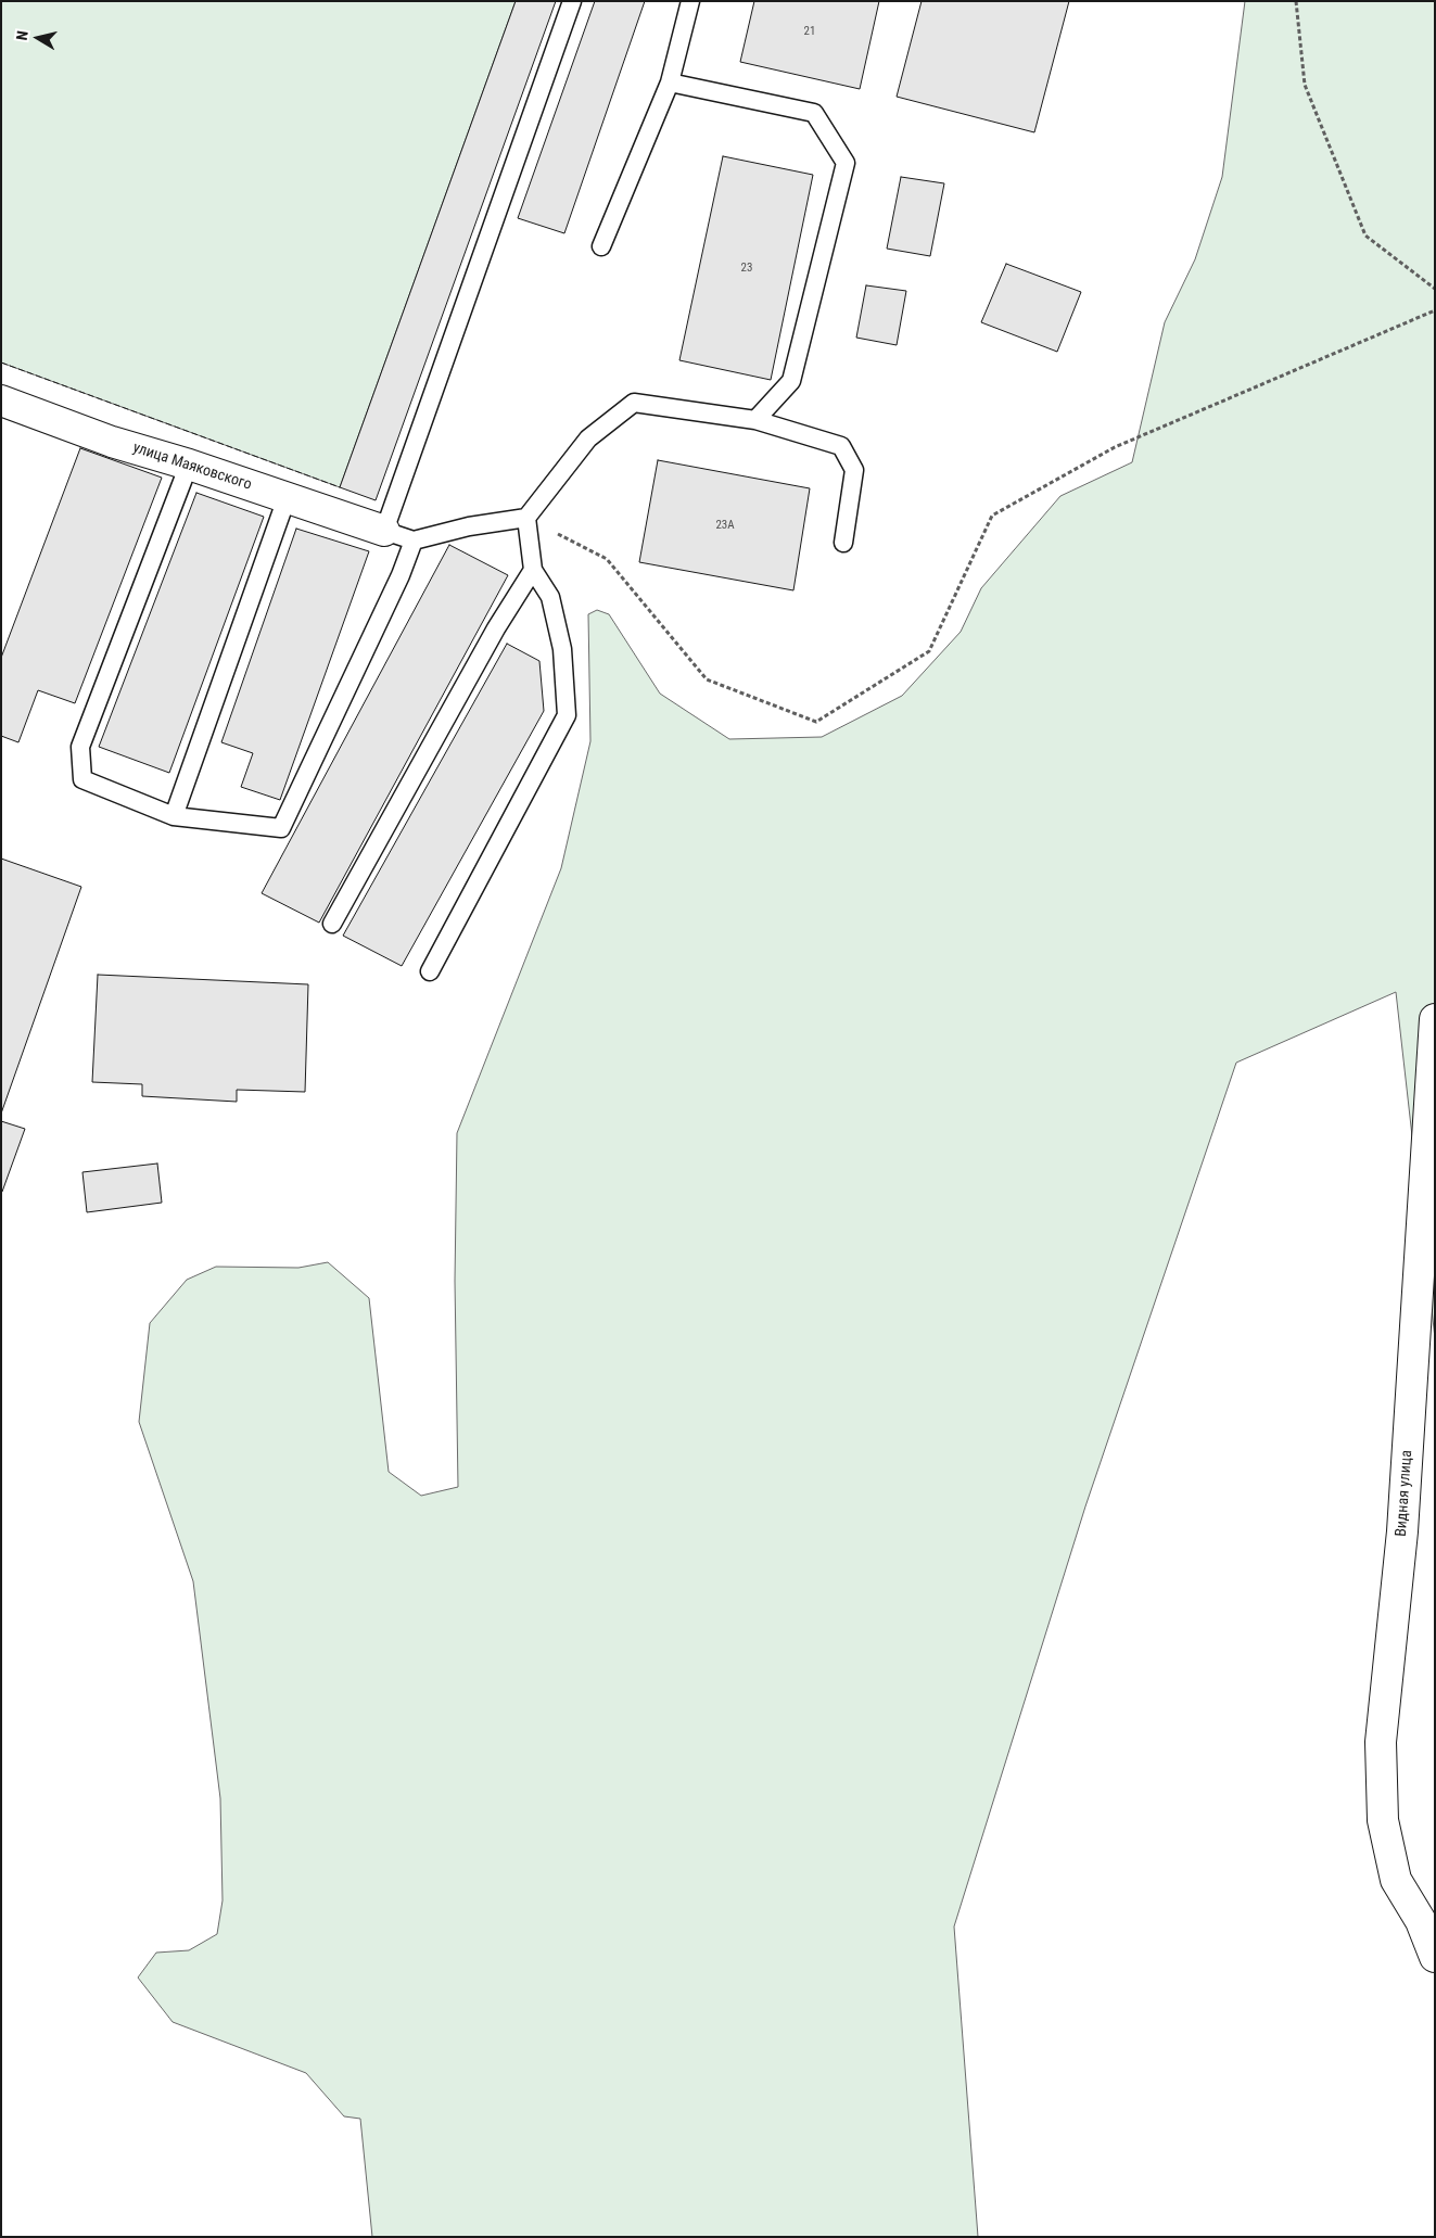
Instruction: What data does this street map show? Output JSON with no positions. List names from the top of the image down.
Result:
{
  "streets": {
    "street": ["улица Маяковского", "Видная улица"]
  },
  "house_numbers": ["21", "23", "23А"],
  "north": "left"
}
